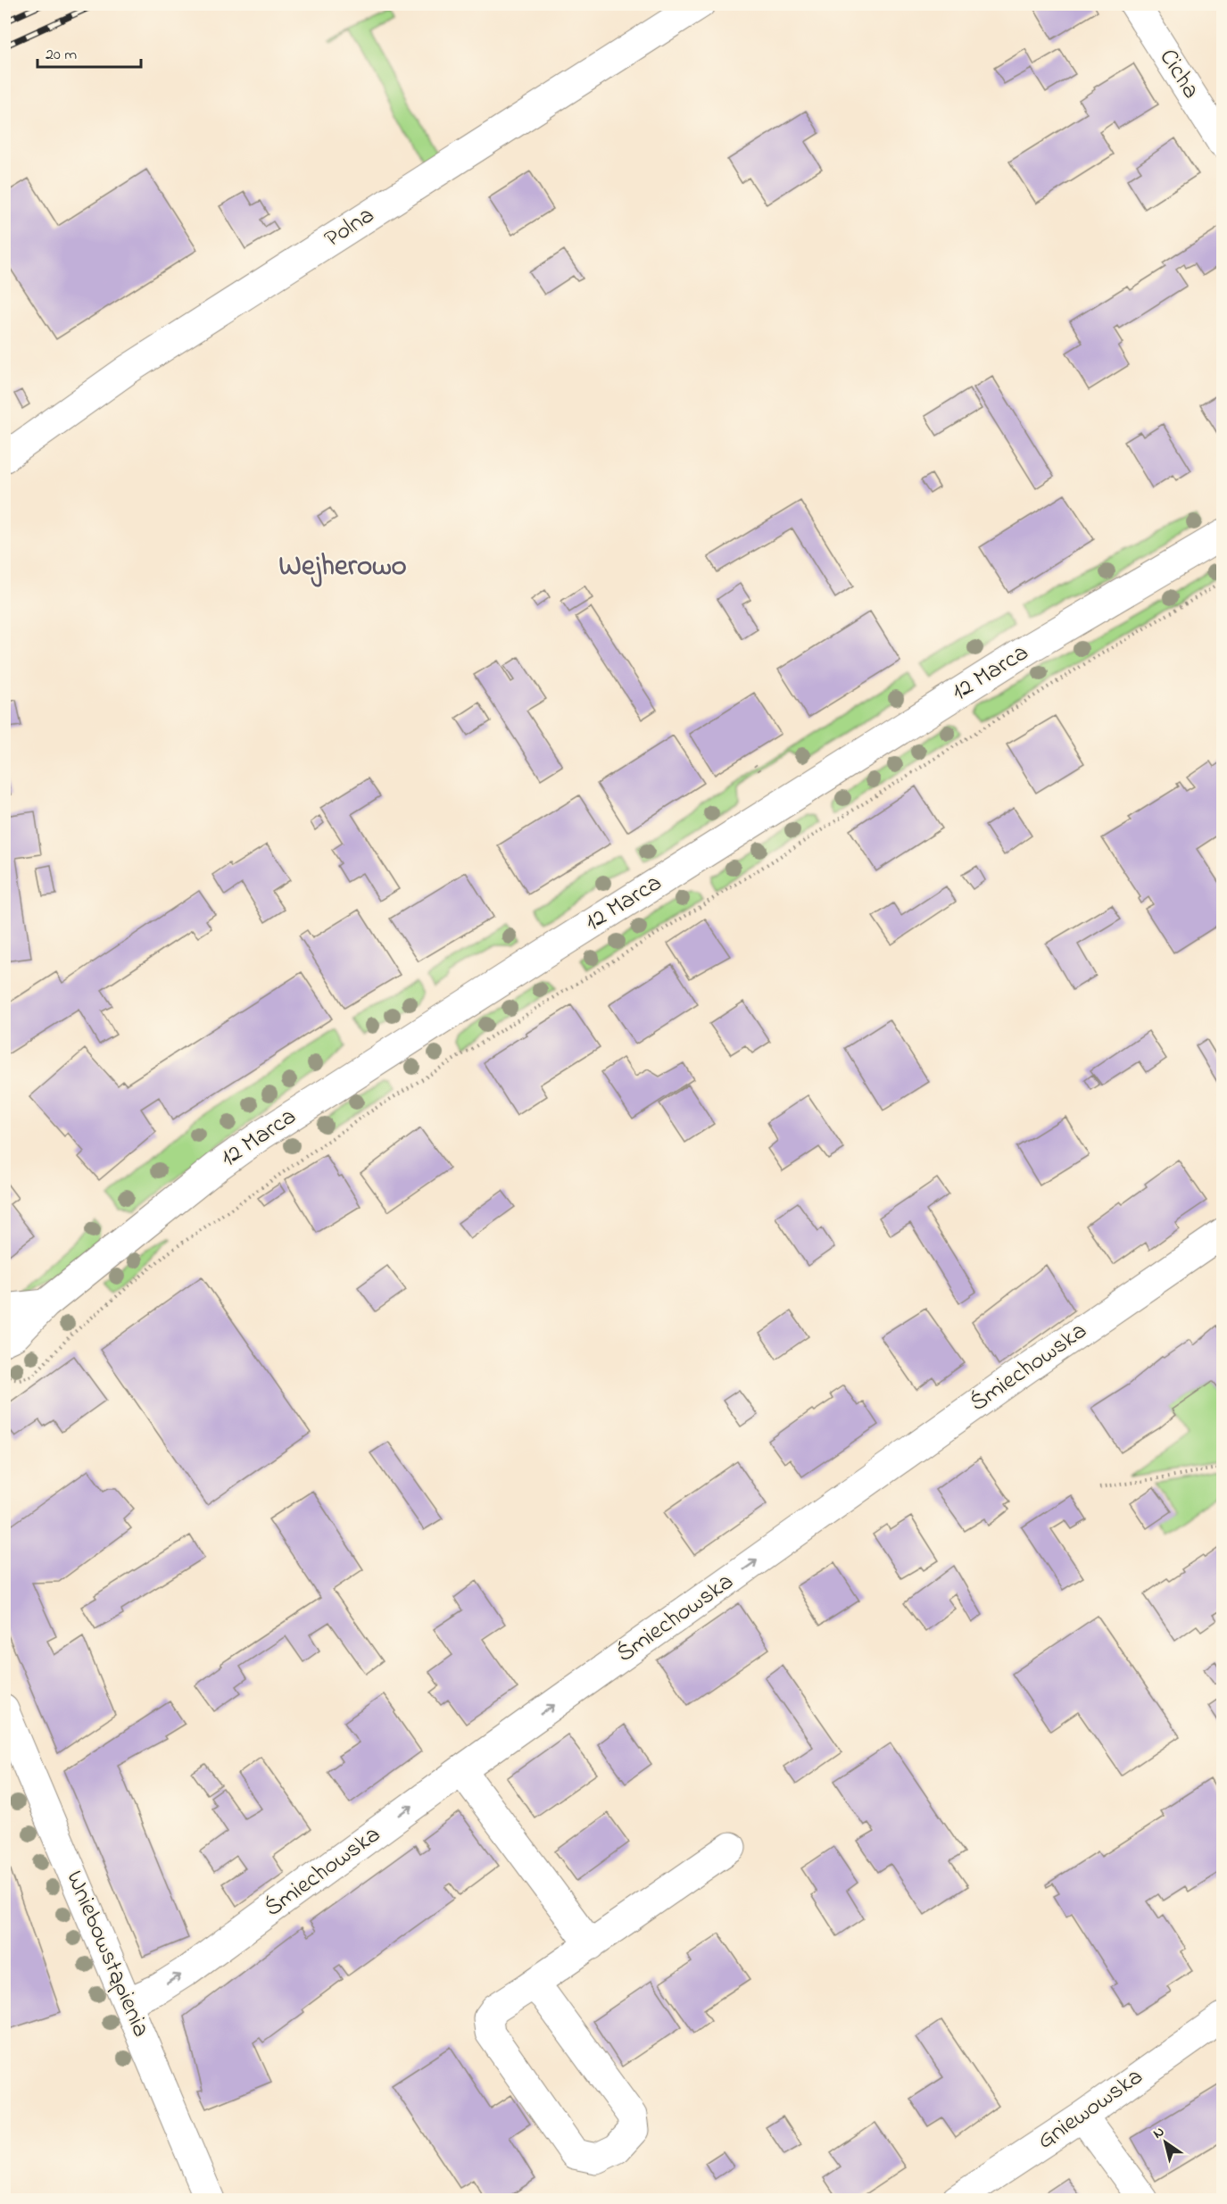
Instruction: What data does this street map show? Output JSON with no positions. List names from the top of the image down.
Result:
{
  "streets": {
    "street": [
      "Cicha",
      "Polna",
      "12 Marca",
      "Śmiechowska",
      "Wniebowstąpienia",
      "Gniewowska"
    ]
  },
  "crossings": [
    ["Śmiechowska", "Wniebowstąpienia"]
  ],
  "one_way": ["Śmiechowska"],
  "districts": ["Wejherowo"],
  "scale_bar": "20 m",
  "north": "top left"
}
